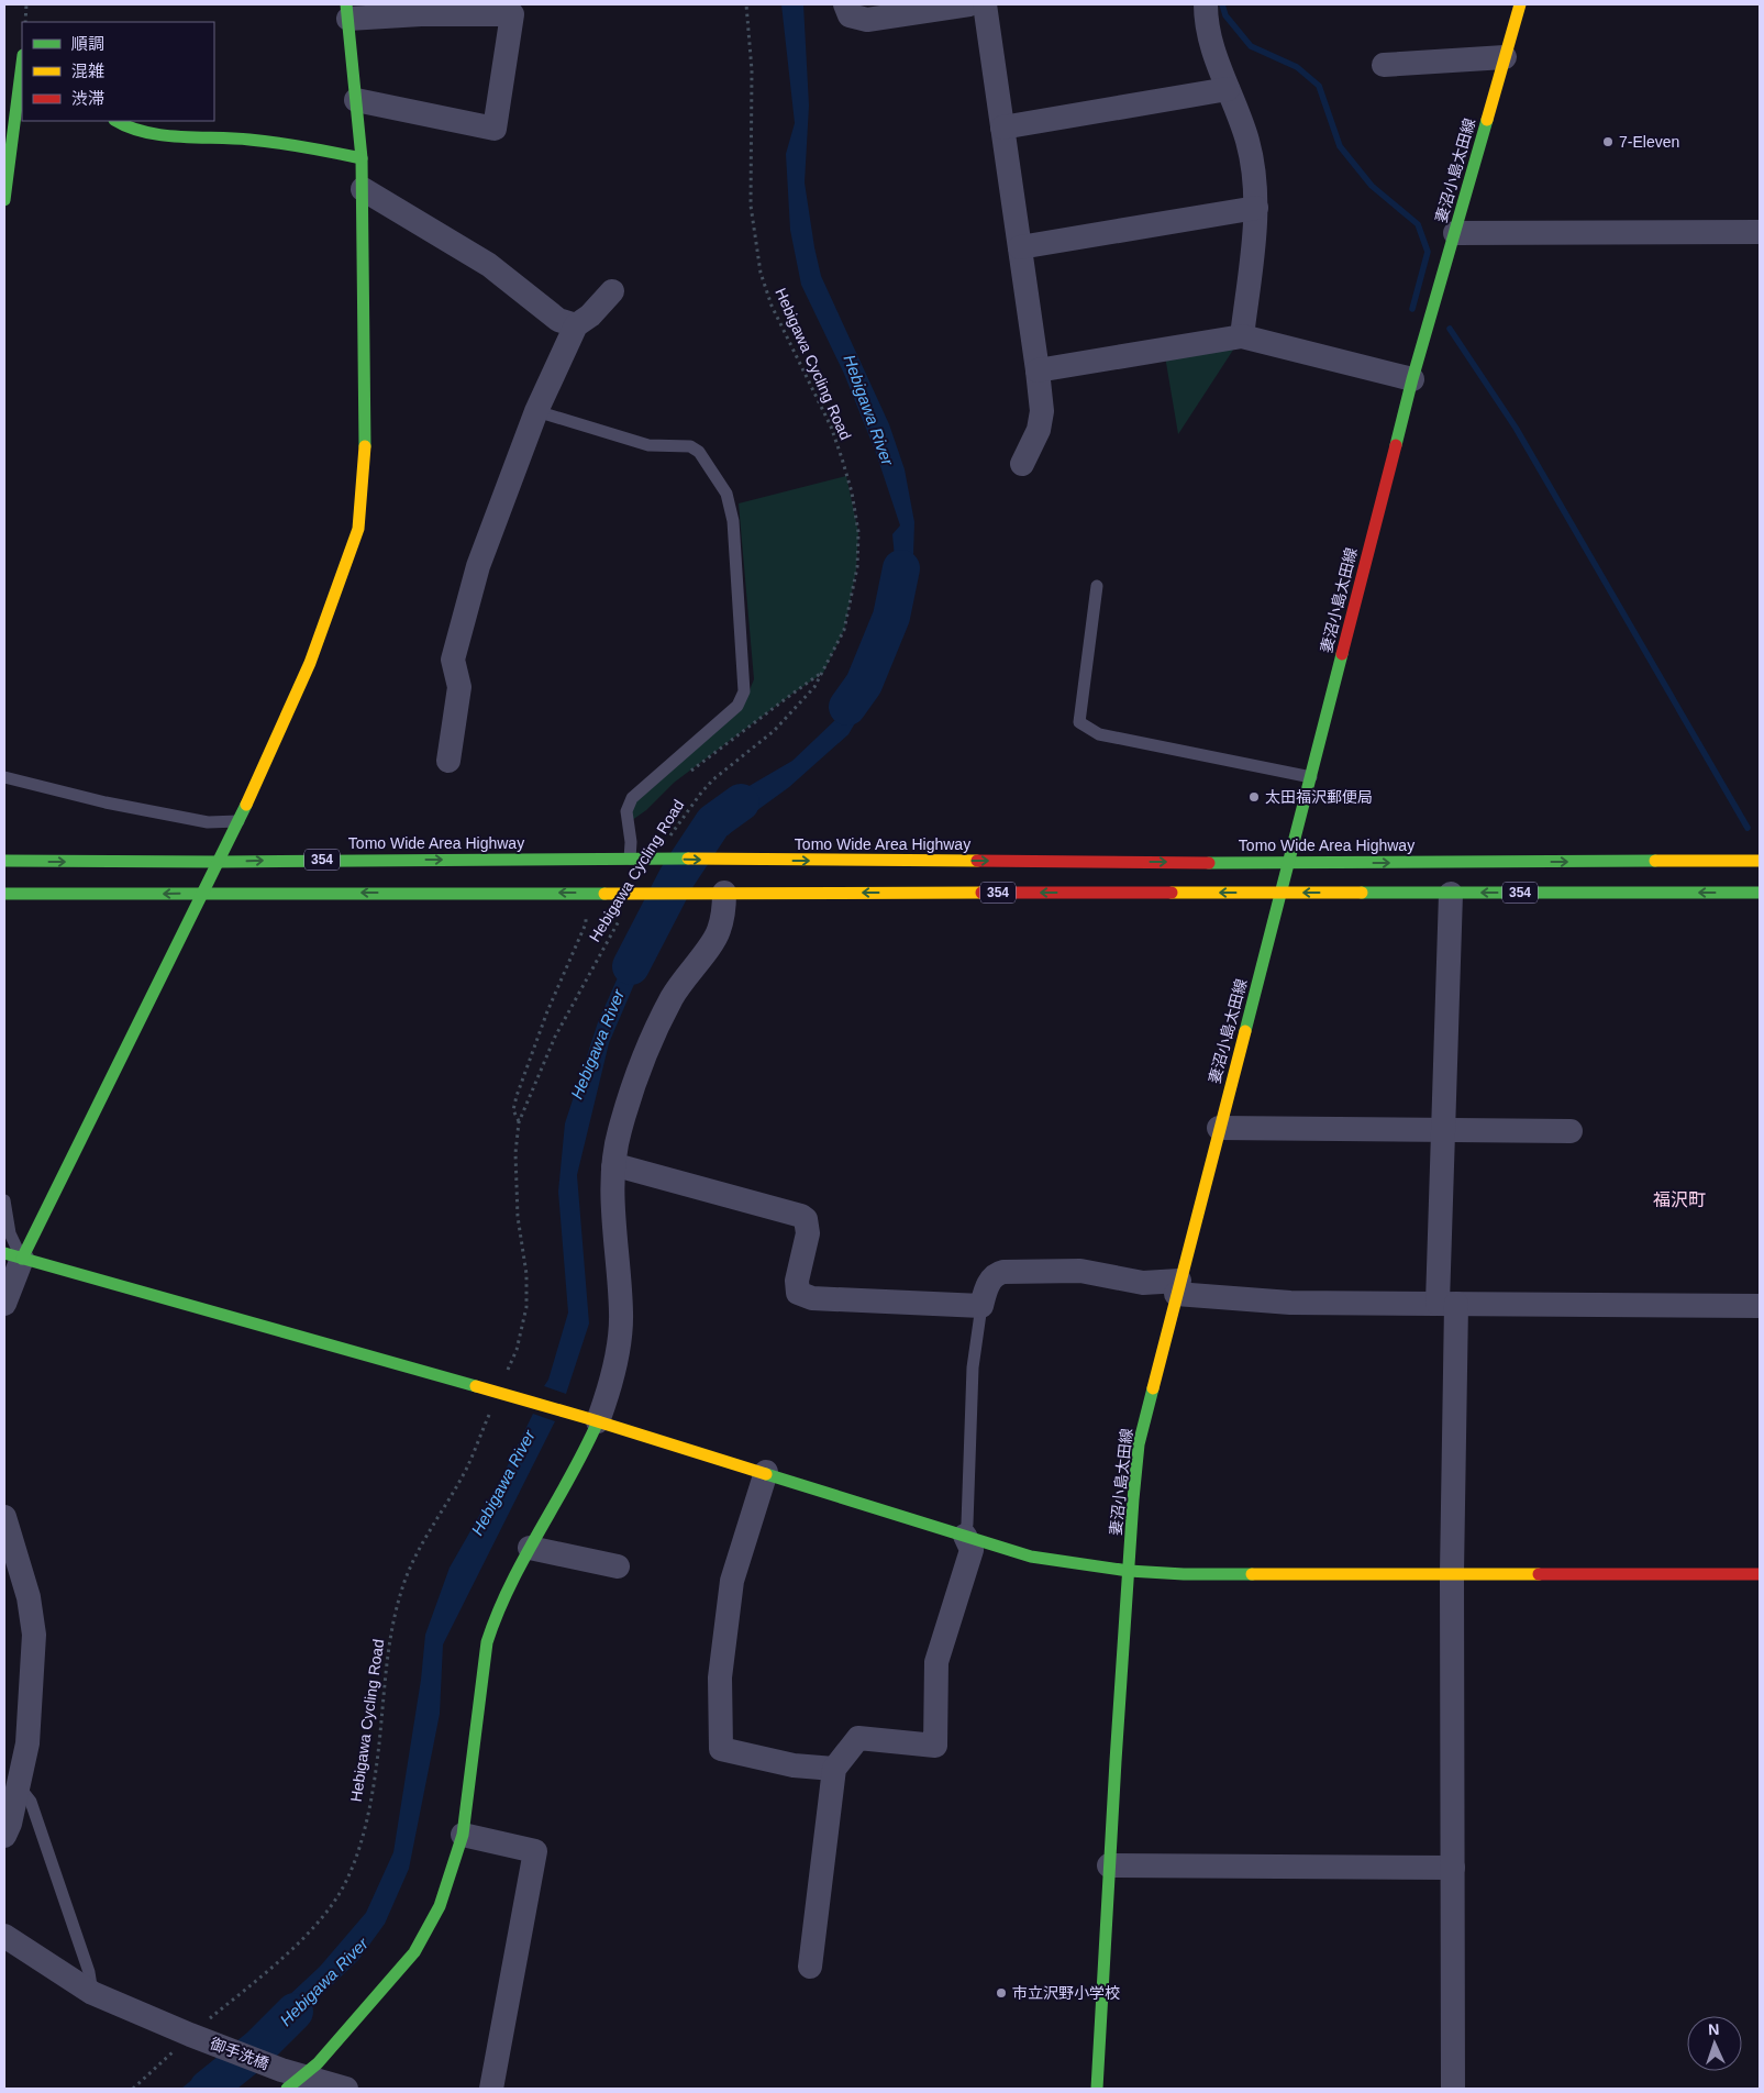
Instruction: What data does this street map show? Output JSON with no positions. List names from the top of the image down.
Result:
{
  "streets": {
    "main road": ["妻沼小島太田線", "Tomo Wide Area Highway", "354"],
    "street": ["御手洗橋"],
    "path": ["Hebigawa Cycling Road"]
  },
  "crossings": [
    ["妻沼小島太田線", "Tomo Wide Area Highway"],
    ["妻沼小島太田線", "354"],
    ["Hebigawa Cycling Road", "御手洗橋"]
  ],
  "districts": ["福沢町"],
  "water": ["Hebigawa River"],
  "places": ["7-Eleven", "太田福沢郵便局", "市立沢野小学校"],
  "legend": ["順調", "混雑", "渋滞"],
  "north": "top"
}
